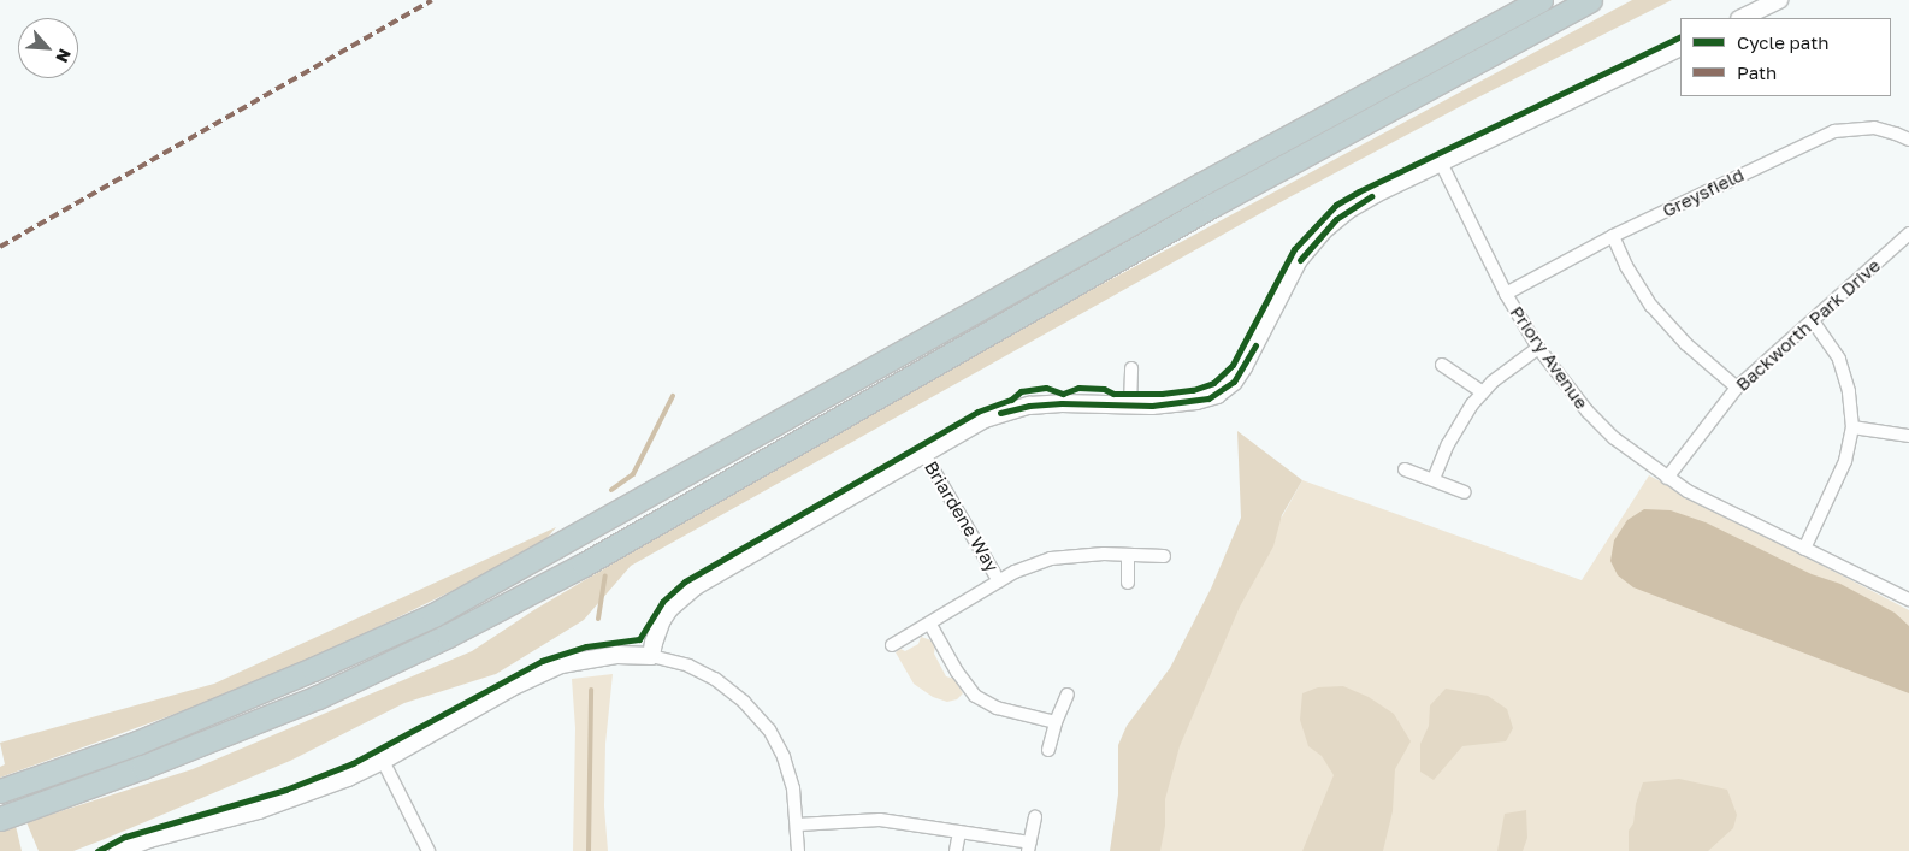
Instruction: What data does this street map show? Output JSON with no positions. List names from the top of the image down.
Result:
{
  "streets": {
    "street": [
      "Greysfield",
      "Backworth Park Drive",
      "Priory Avenue",
      "Briardene Way"
    ]
  },
  "crossings": [
    ["Greysfield", "Priory Avenue"],
    ["Backworth Park Drive", "Priory Avenue"],
    ["Priory Avenue", "Briardene Way"]
  ],
  "legend": ["Cycle path", "Path"],
  "north": "bottom right"
}
